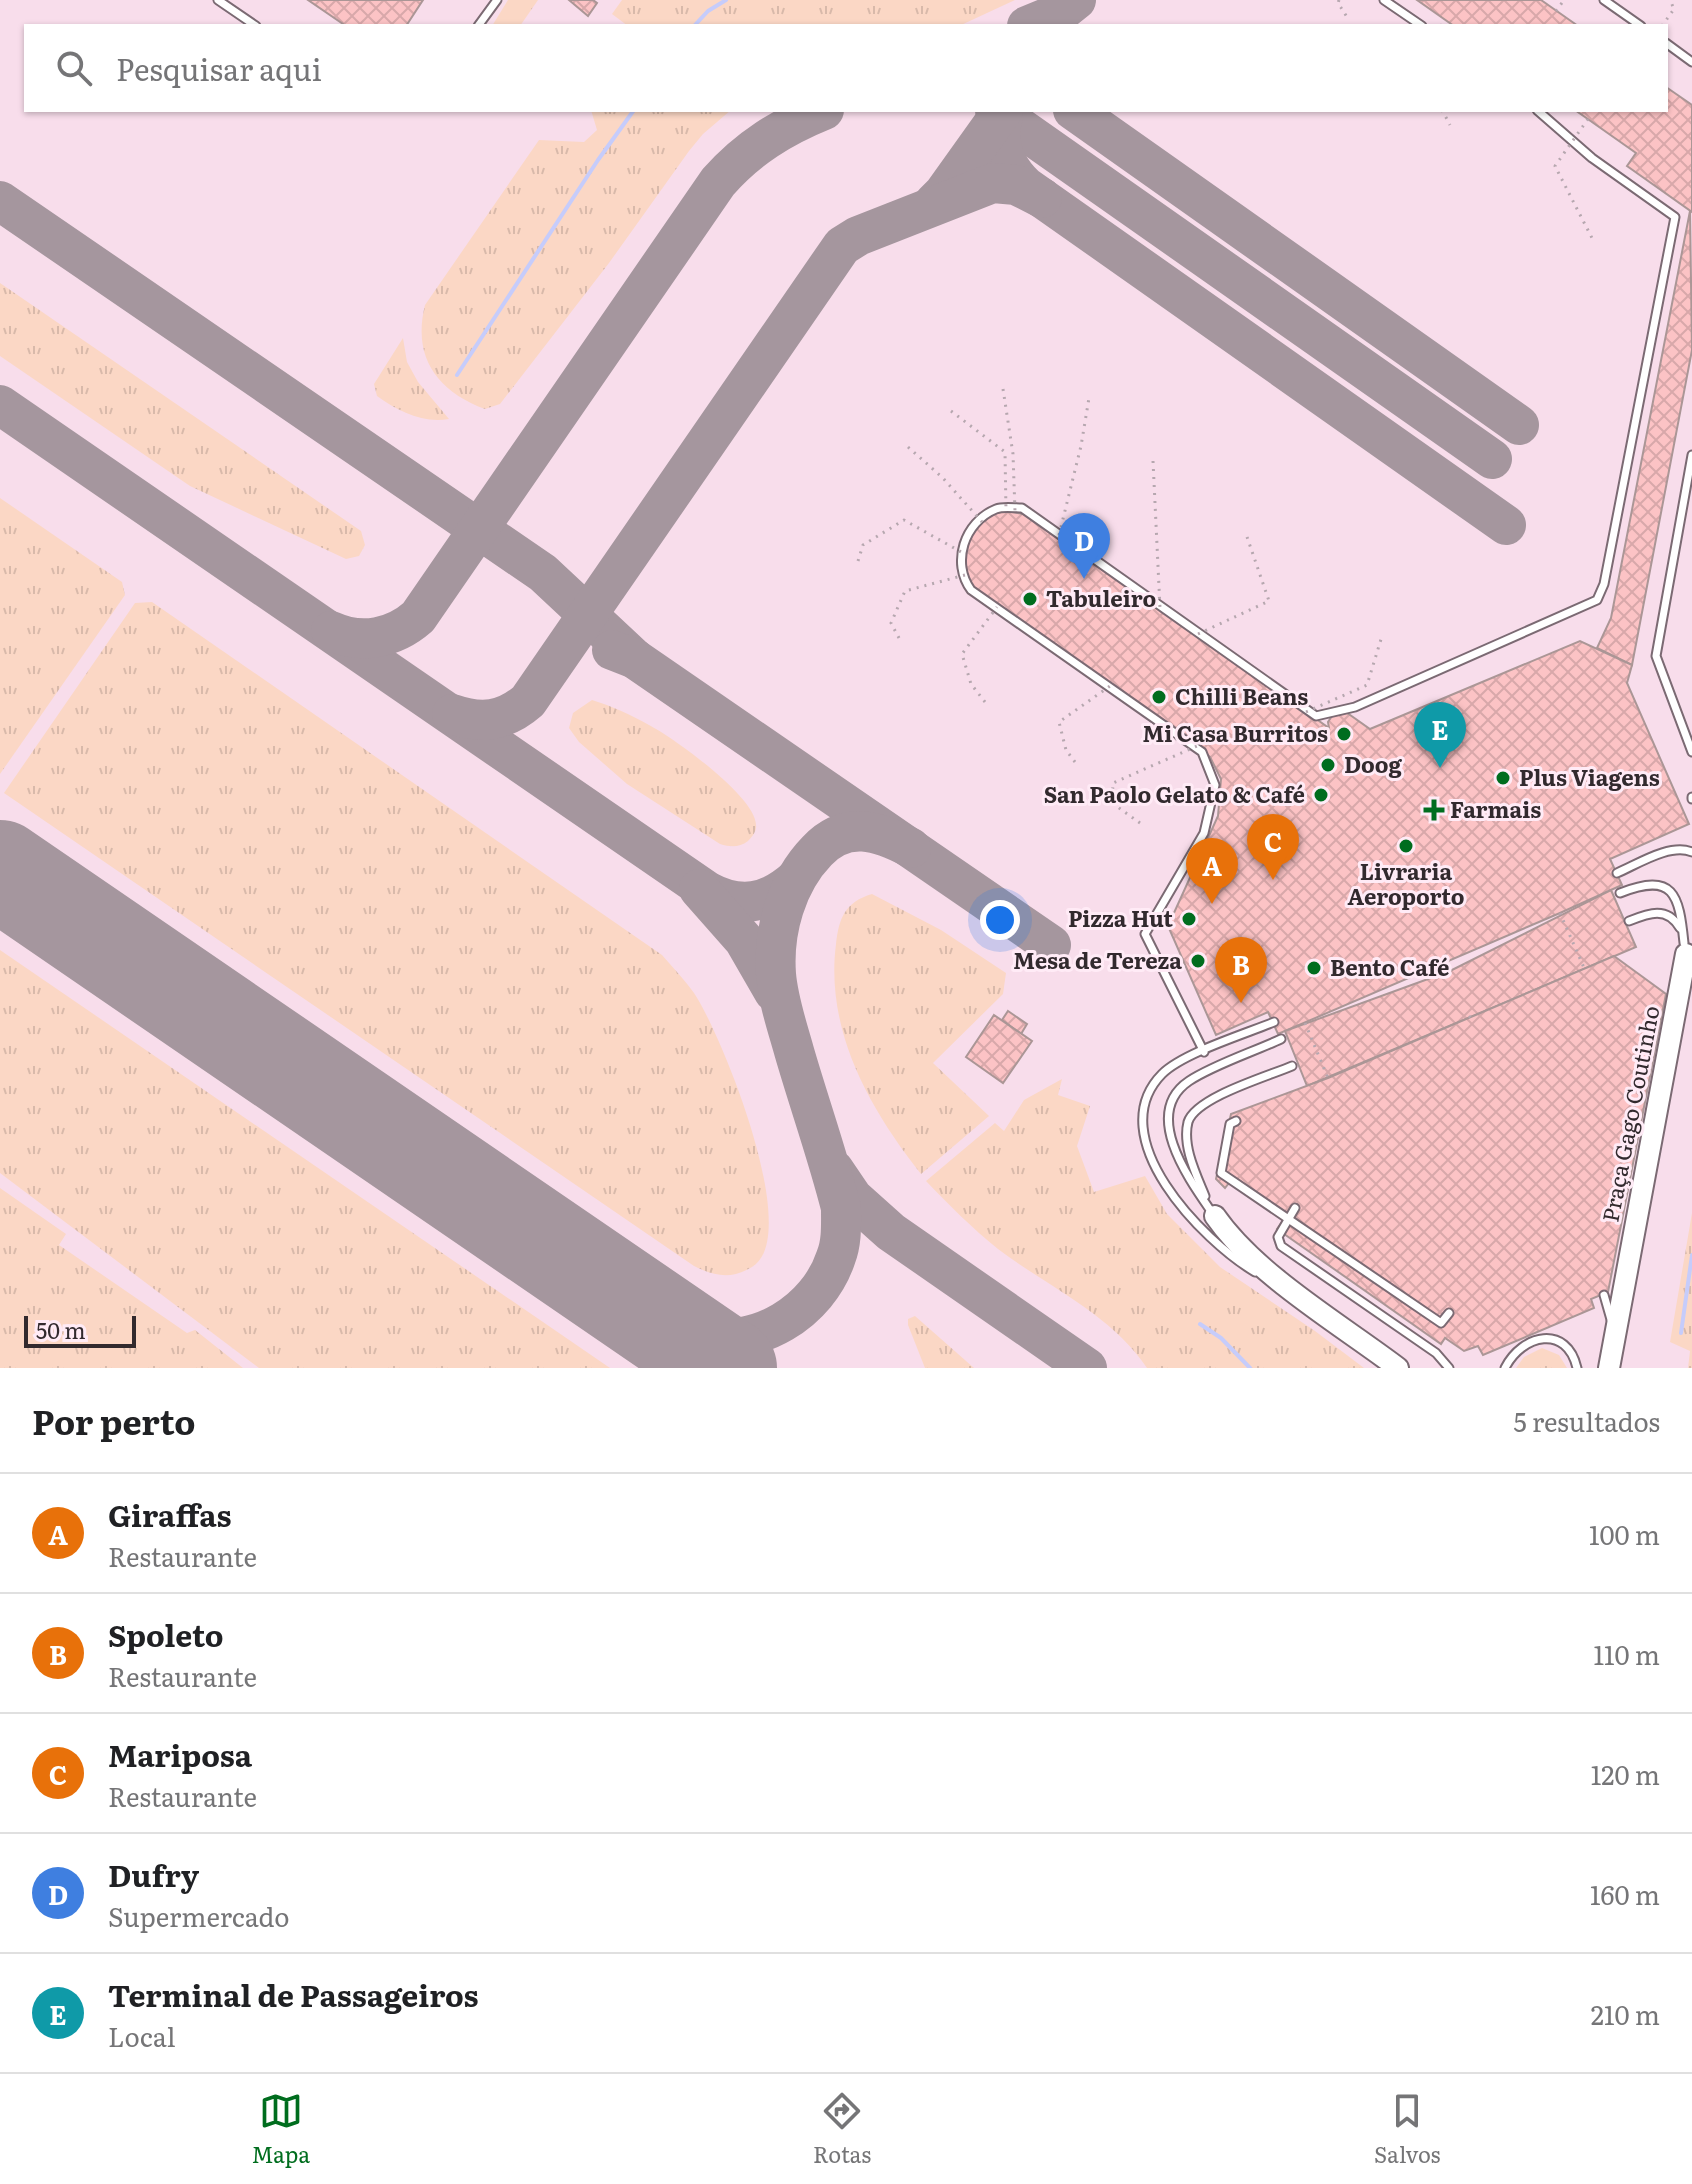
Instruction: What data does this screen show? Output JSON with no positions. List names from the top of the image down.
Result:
{
  "streets": {
    "main road": ["Praça Gago Coutinho"]
  },
  "places": {
    "other": [
      "Tabuleiro",
      "Chilli Beans",
      "Mi Casa Burritos",
      "Doog",
      "Plus Viagens",
      "San Paolo Gelato & Café",
      "Livraria Aeroporto",
      "Pizza Hut",
      "Mesa de Tereza",
      "Bento Café"
    ],
    "health": ["Farmais"]
  },
  "scale_bar": "50 m",
  "page": {
    "search": "Pesquisar aqui",
    "pins": [
      "D",
      "E",
      "C",
      "A",
      "B"
    ],
    "scale": "50 m",
    "heading": ["Por perto", "5 resultados"],
    "list": [
      {
        "mark": "A",
        "name": "Giraffas",
        "note": "Restaurante",
        "value": "100 m"
      },
      {
        "mark": "B",
        "name": "Spoleto",
        "note": "Restaurante",
        "value": "110 m"
      },
      {
        "mark": "C",
        "name": "Mariposa",
        "note": "Restaurante",
        "value": "120 m"
      },
      {
        "mark": "D",
        "name": "Dufry",
        "note": "Supermercado",
        "value": "160 m"
      },
      {
        "mark": "E",
        "name": "Terminal de Passageiros",
        "note": "Local",
        "value": "210 m"
      }
    ],
    "nav": ["Mapa", "Rotas", "Salvos"]
  }
}
